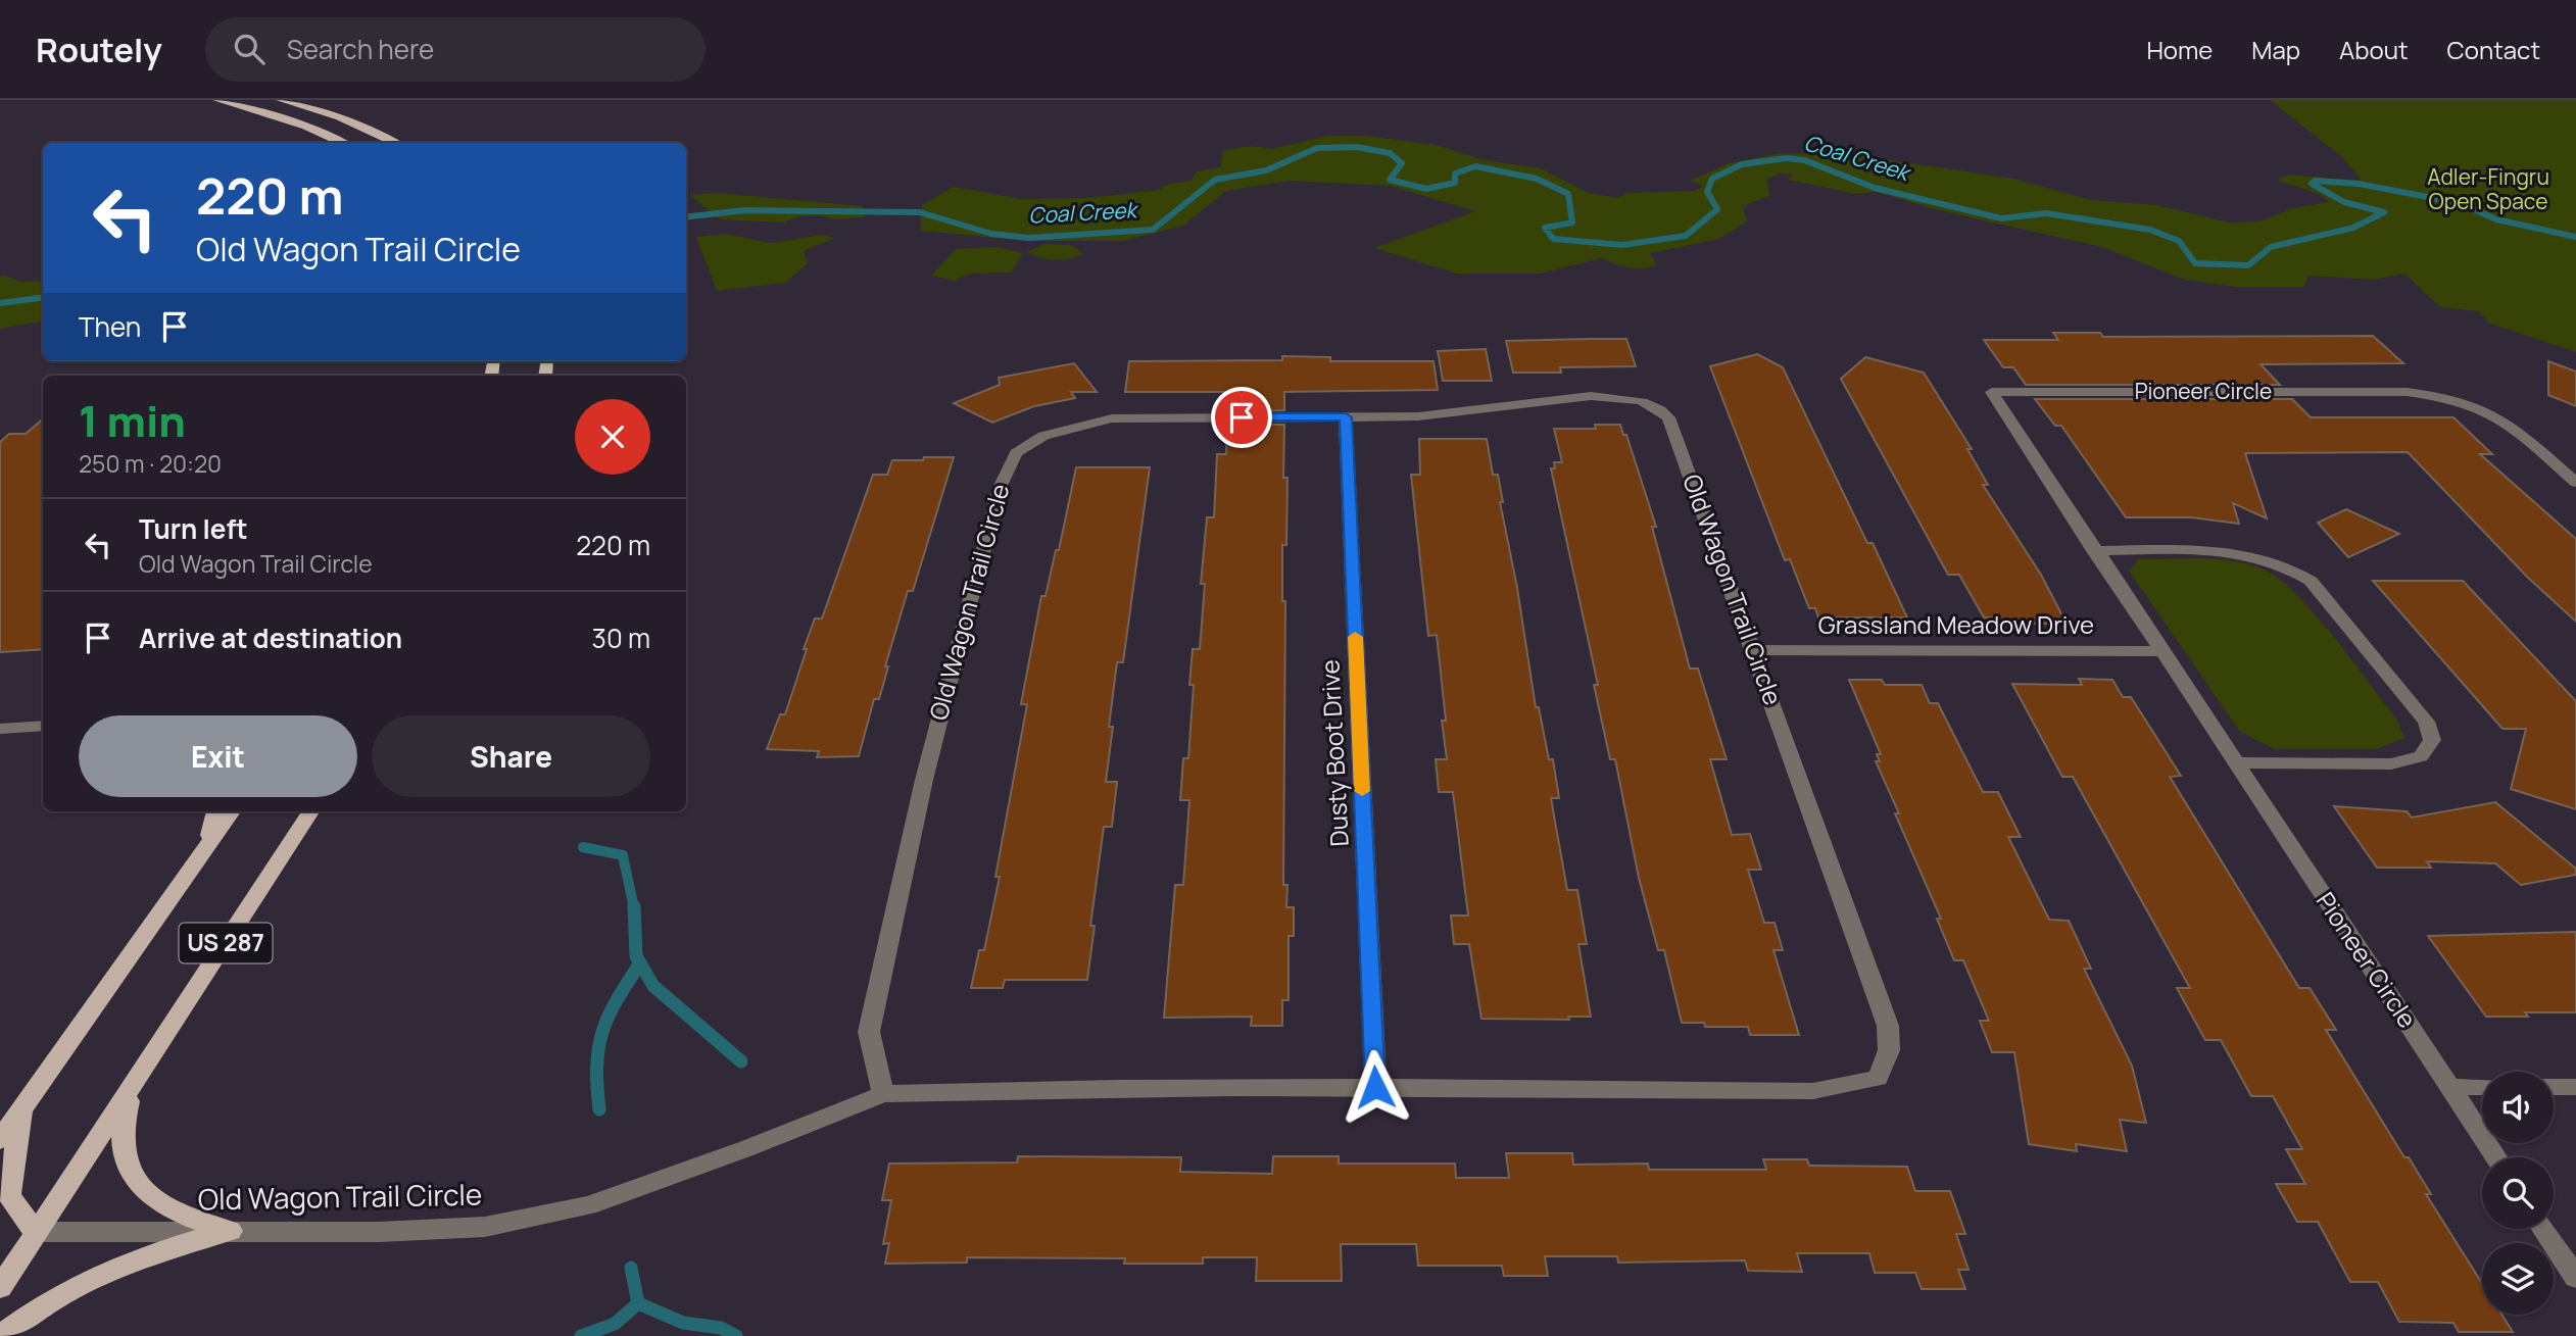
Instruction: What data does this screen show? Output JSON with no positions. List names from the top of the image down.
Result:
{
  "streets": {
    "main road": ["US 287"],
    "street": [
      "Pioneer Circle",
      "Old Wagon Trail Circle",
      "Grassland Meadow Drive",
      "Dusty Boot Drive"
    ]
  },
  "crossings": [
    ["Pioneer Circle", "Grassland Meadow Drive"],
    ["Old Wagon Trail Circle", "Grassland Meadow Drive"],
    ["Old Wagon Trail Circle", "Dusty Boot Drive"],
    ["Old Wagon Trail Circle", "US 287"]
  ],
  "water": ["Coal Creek"],
  "parks": ["Adler-Fingru Open Space"],
  "page": {
    "header": "Routely",
    "search": "Search here",
    "nav": [
      "Home",
      "Map",
      "About",
      "Contact"
    ],
    "turn": ["220 m", "Old Wagon Trail Circle"],
    "then": "Then",
    "heading": ["1 min", "250 m · 20:20"],
    "list": [
      {
        "name": "Turn left",
        "note": "Old Wagon Trail Circle",
        "value": "220 m"
      },
      {
        "name": "Arrive at destination",
        "value": "30 m"
      }
    ],
    "buttons": ["Exit", "Share"]
  }
}
